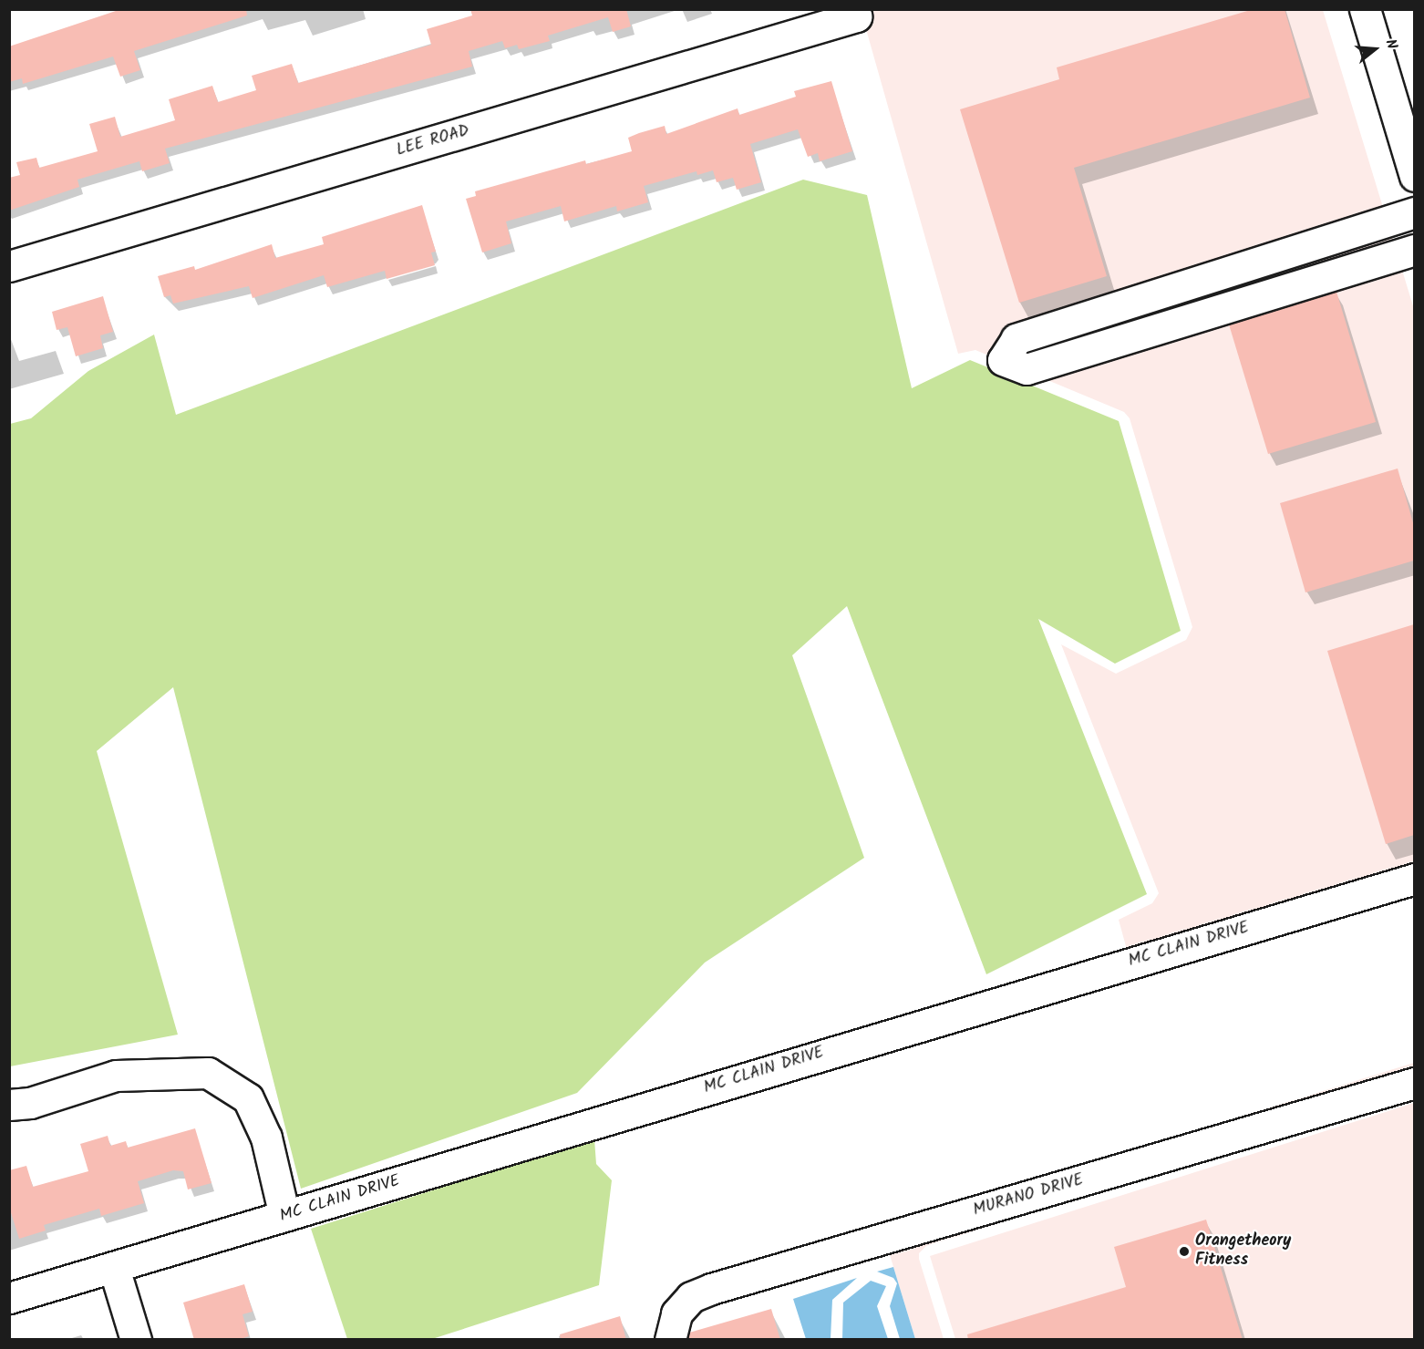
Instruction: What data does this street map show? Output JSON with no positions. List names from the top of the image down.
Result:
{
  "streets": {
    "street": ["LEE ROAD", "MC CLAIN DRIVE", "MURANO DRIVE"]
  },
  "places": ["Orangetheory Fitness"],
  "north": "right"
}
